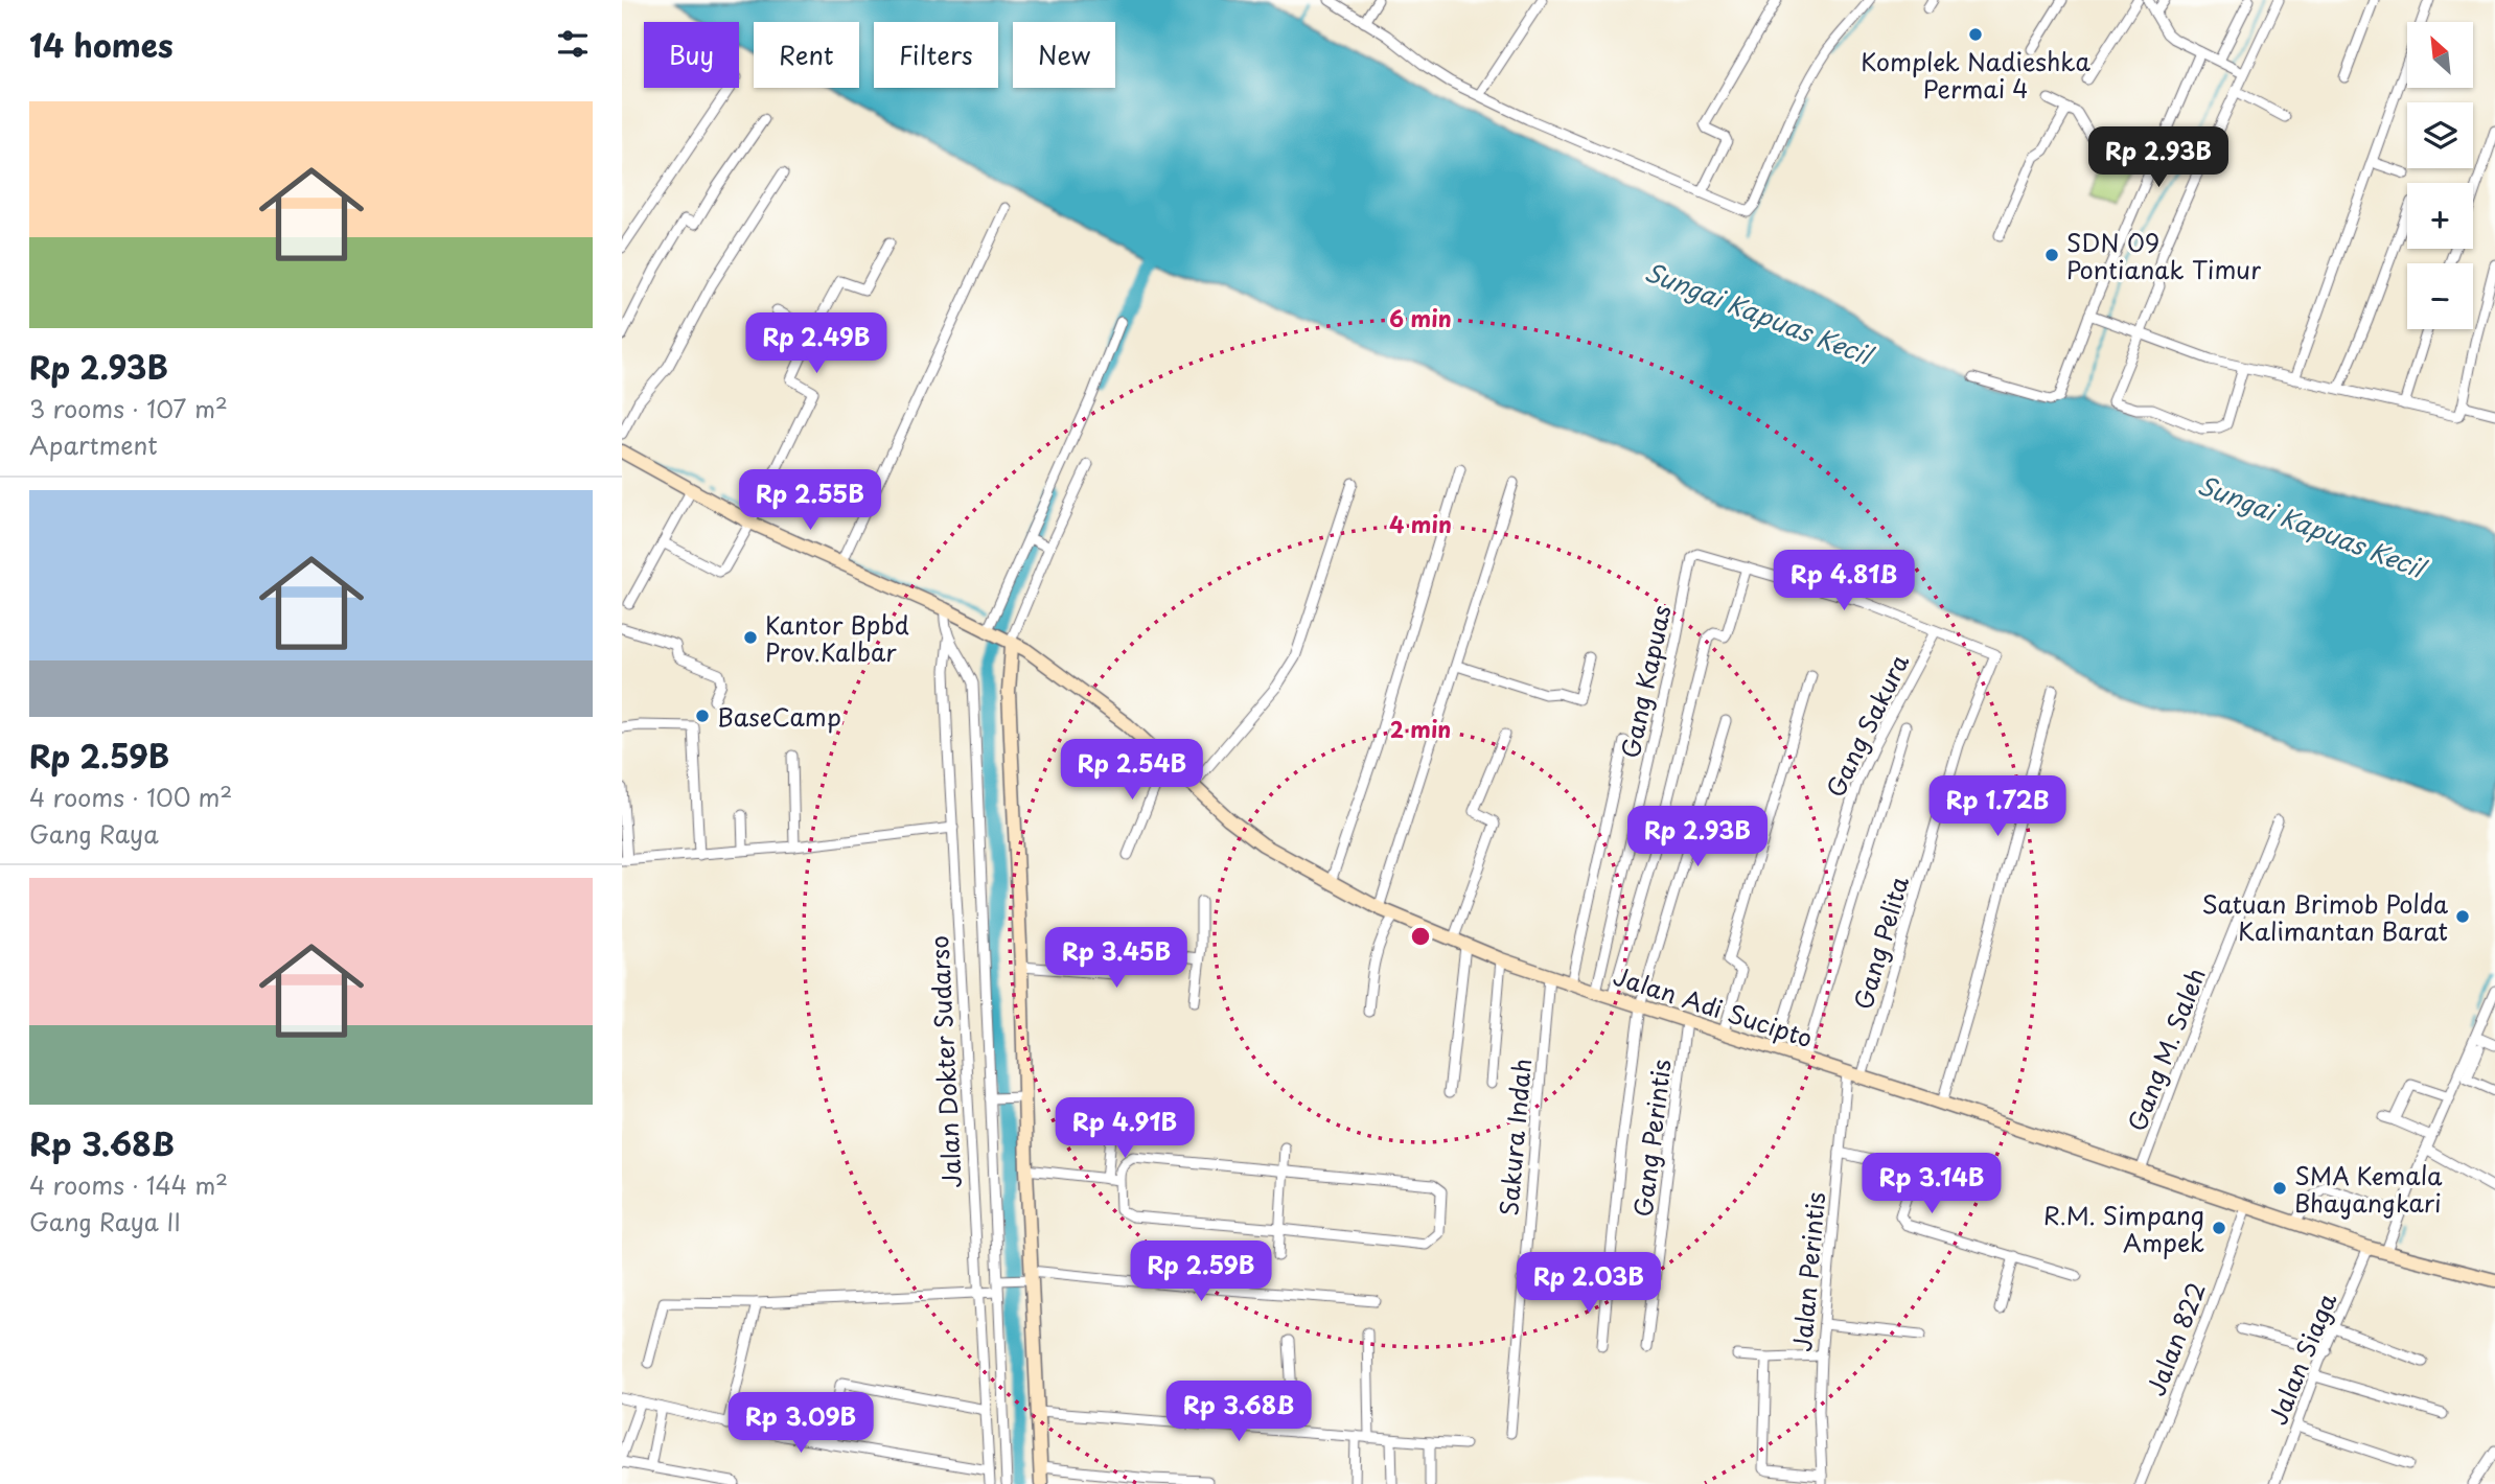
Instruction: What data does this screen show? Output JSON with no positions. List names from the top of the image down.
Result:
{
  "streets": {
    "main road": ["Jalan Adi Sucipto"],
    "street": [
      "Gang Kapuas",
      "Gang Sakura",
      "Gang Pelita",
      "Gang M. Saleh",
      "Jalan Dokter Sudarso",
      "Sakura Indah",
      "Gang Perintis",
      "Jalan Perintis",
      "Jalan 822",
      "Jalan Siaga"
    ]
  },
  "crossings": [
    ["Gang Kapuas", "Jalan Adi Sucipto"],
    ["Gang Sakura", "Gang Pelita"],
    ["Gang Sakura", "Jalan Adi Sucipto"],
    ["Gang Pelita", "Jalan Adi Sucipto"],
    ["Jalan Adi Sucipto", "Gang M. Saleh"],
    ["Jalan Adi Sucipto", "Sakura Indah"],
    ["Jalan Adi Sucipto", "Gang Perintis"],
    ["Jalan Adi Sucipto", "Jalan Perintis"],
    ["Jalan Adi Sucipto", "Jalan 822"],
    ["Jalan Adi Sucipto", "Jalan Siaga"]
  ],
  "water": ["Sungai Kapuas Kecil"],
  "places": [
    "Komplek Nadieshka Permai 4",
    "SDN 09 Pontianak Timur",
    "Kantor Bpbd Prov.Kalbar",
    "BaseCamp",
    "Satuan Brimob Polda Kalimantan Barat",
    "SMA Kemala Bhayangkari",
    "R.M. Simpang Ampek"
  ],
  "north": "top left",
  "page": {
    "heading": "14 homes",
    "map_buttons": ["+", "−"],
    "chip": [
      "Buy",
      "Rent",
      "Filters",
      "New"
    ],
    "list": [
      {
        "name": "Rp 2.93B",
        "note": "3 rooms · 107 m² · Apartment"
      },
      {
        "name": "Rp 2.59B",
        "note": "4 rooms · 100 m² · Gang Raya"
      },
      {
        "name": "Rp 3.68B",
        "note": "4 rooms · 144 m² · Gang Raya II"
      }
    ],
    "price": [
      "Rp 2.93B",
      "Rp 2.49B",
      "Rp 2.55B",
      "Rp 4.81B",
      "Rp 2.54B",
      "Rp 1.72B",
      "Rp 2.93B",
      "Rp 3.45B",
      "Rp 4.91B",
      "Rp 3.14B",
      "Rp 2.59B",
      "Rp 2.03B",
      "Rp 3.68B",
      "Rp 3.09B"
    ]
  },
  "rings": ["6 min", "4 min", "2 min"]
}
